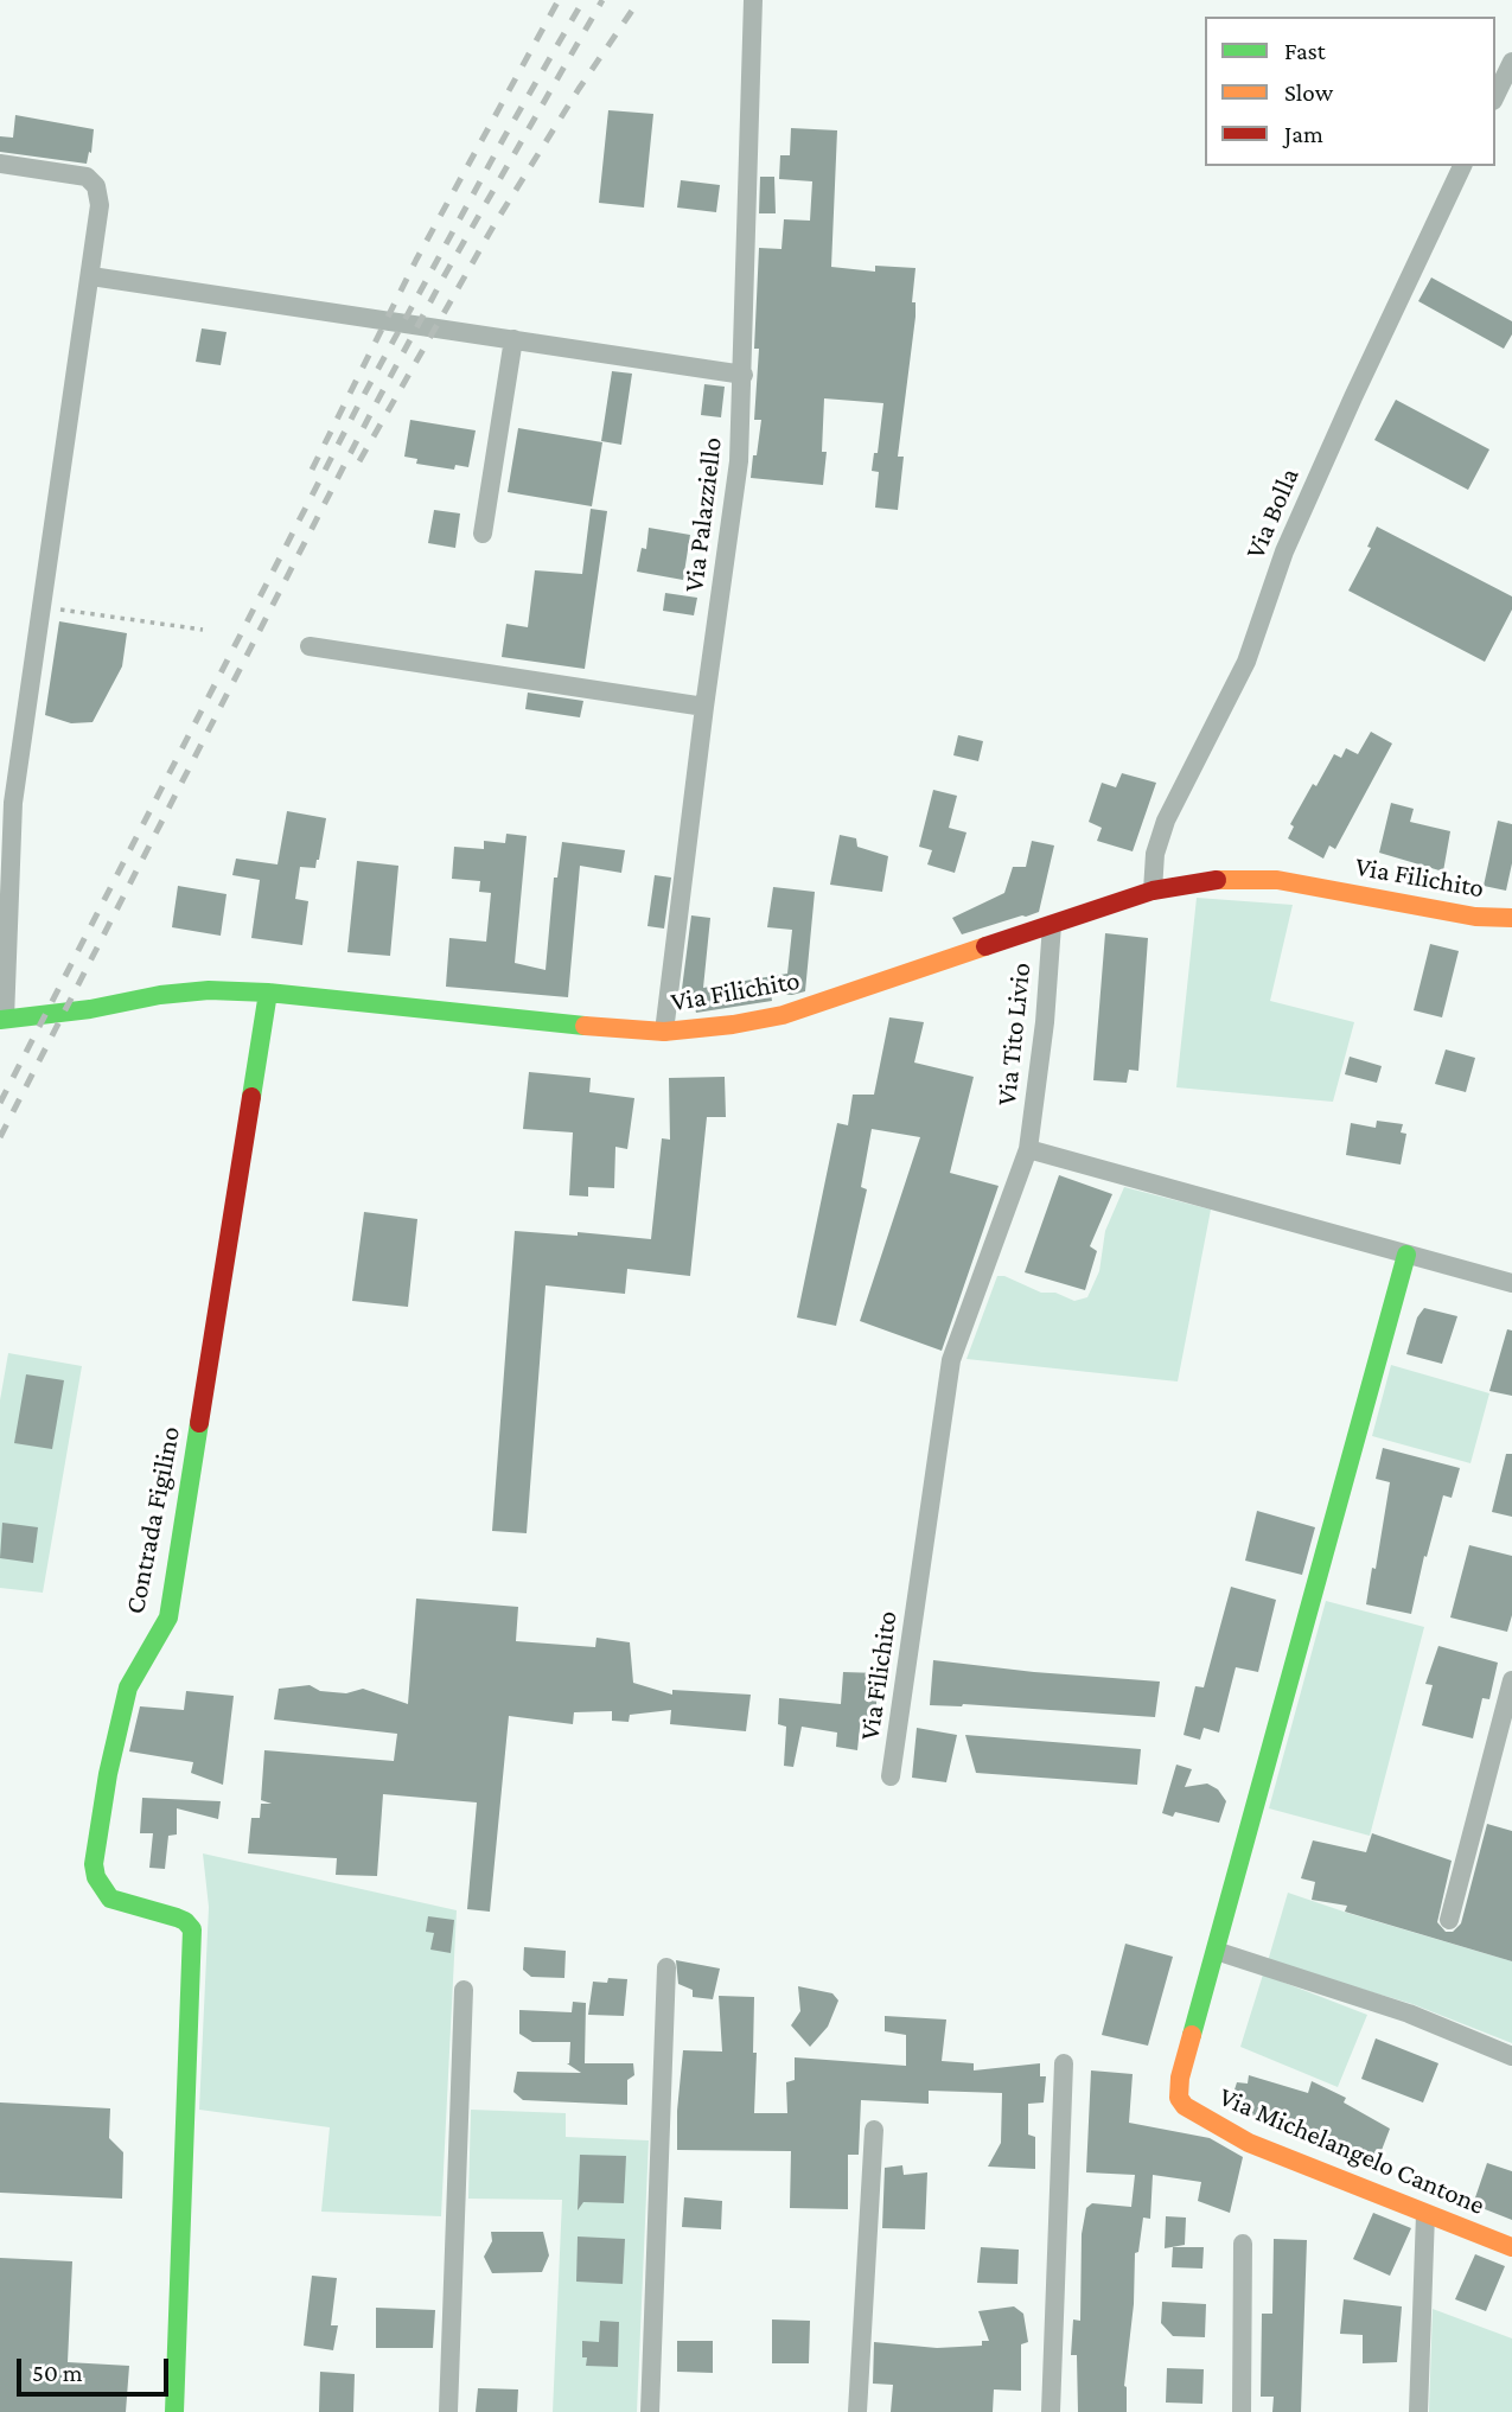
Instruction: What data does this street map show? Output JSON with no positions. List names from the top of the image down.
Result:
{
  "streets": {
    "street": [
      "Via Bolla",
      "Via Palazziello",
      "Via Filichito",
      "Via Tito Livio",
      "Contrada Figilino",
      "Via Michelangelo Cantone"
    ]
  },
  "crossings": [
    ["Via Bolla", "Via Filichito"],
    ["Via Palazziello", "Via Filichito"],
    ["Via Filichito", "Via Tito Livio"],
    ["Via Filichito", "Contrada Figilino"]
  ],
  "legend": ["Fast", "Slow", "Jam"],
  "scale_bar": "50 m"
}
